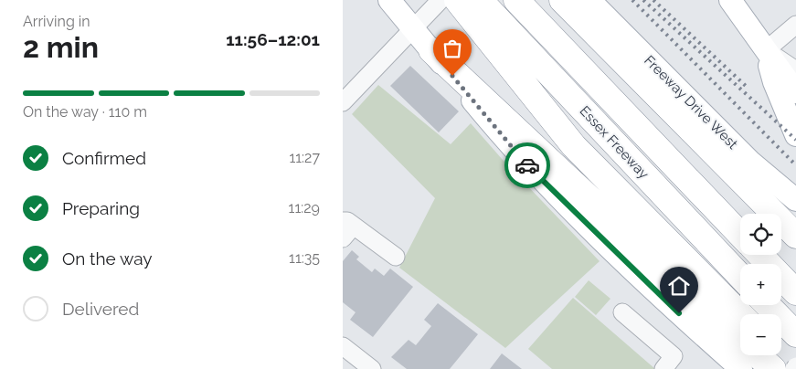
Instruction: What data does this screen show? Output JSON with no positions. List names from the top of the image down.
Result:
{
  "streets": {
    "highway": ["Essex Freeway"],
    "main road": ["Freeway Drive West"]
  },
  "page": {
    "heading": ["2 min", "Arriving in", "11:56–12:01"],
    "bar": "On the way · 110 m",
    "list": [
      ["Confirmed", "11:27"],
      ["Preparing", "11:29"],
      ["On the way", "11:35"],
      "Delivered"
    ],
    "map_buttons": ["+", "−"]
  }
}
